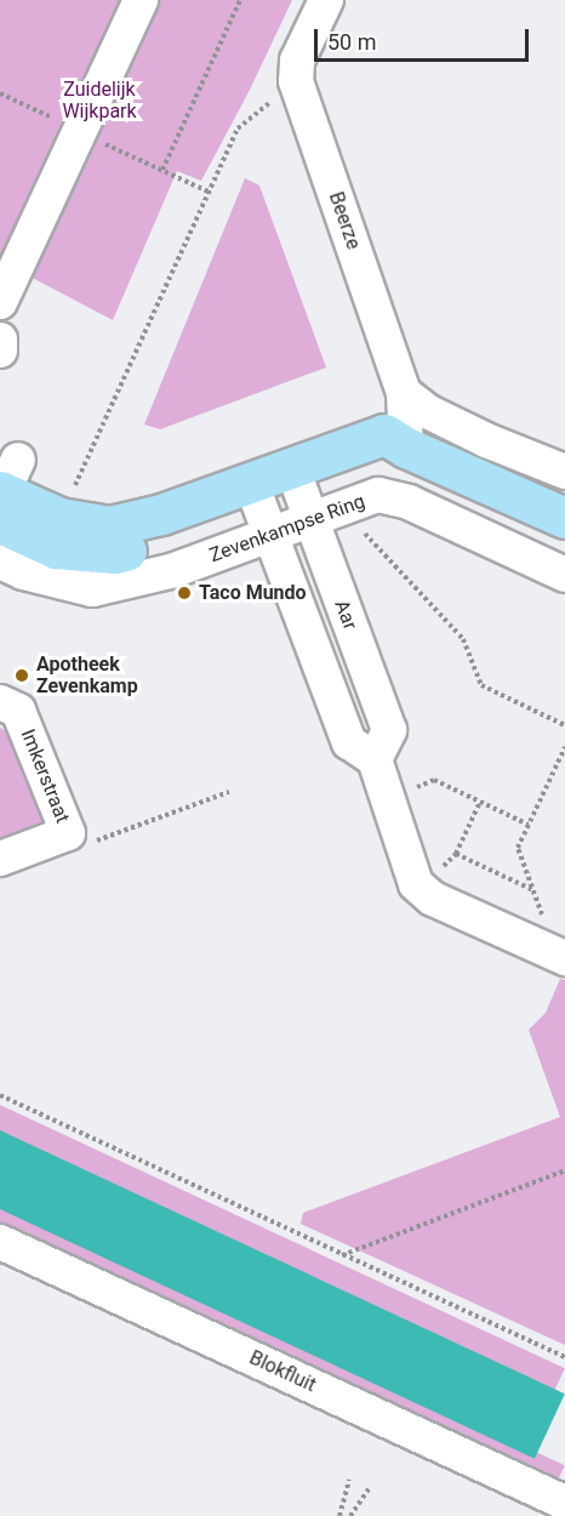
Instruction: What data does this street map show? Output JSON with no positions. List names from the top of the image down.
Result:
{
  "streets": {
    "main road": ["Zevenkampse Ring"],
    "street": [
      "Beerze",
      "Aar",
      "Imkerstraat",
      "Blokfluit"
    ]
  },
  "crossings": [
    ["Beerze", "Zevenkampse Ring"],
    ["Zevenkampse Ring", "Aar"]
  ],
  "parks": ["Zuidelijk Wijkpark"],
  "places": ["Taco Mundo", "Apotheek Zevenkamp"],
  "scale_bar": "50 m"
}
